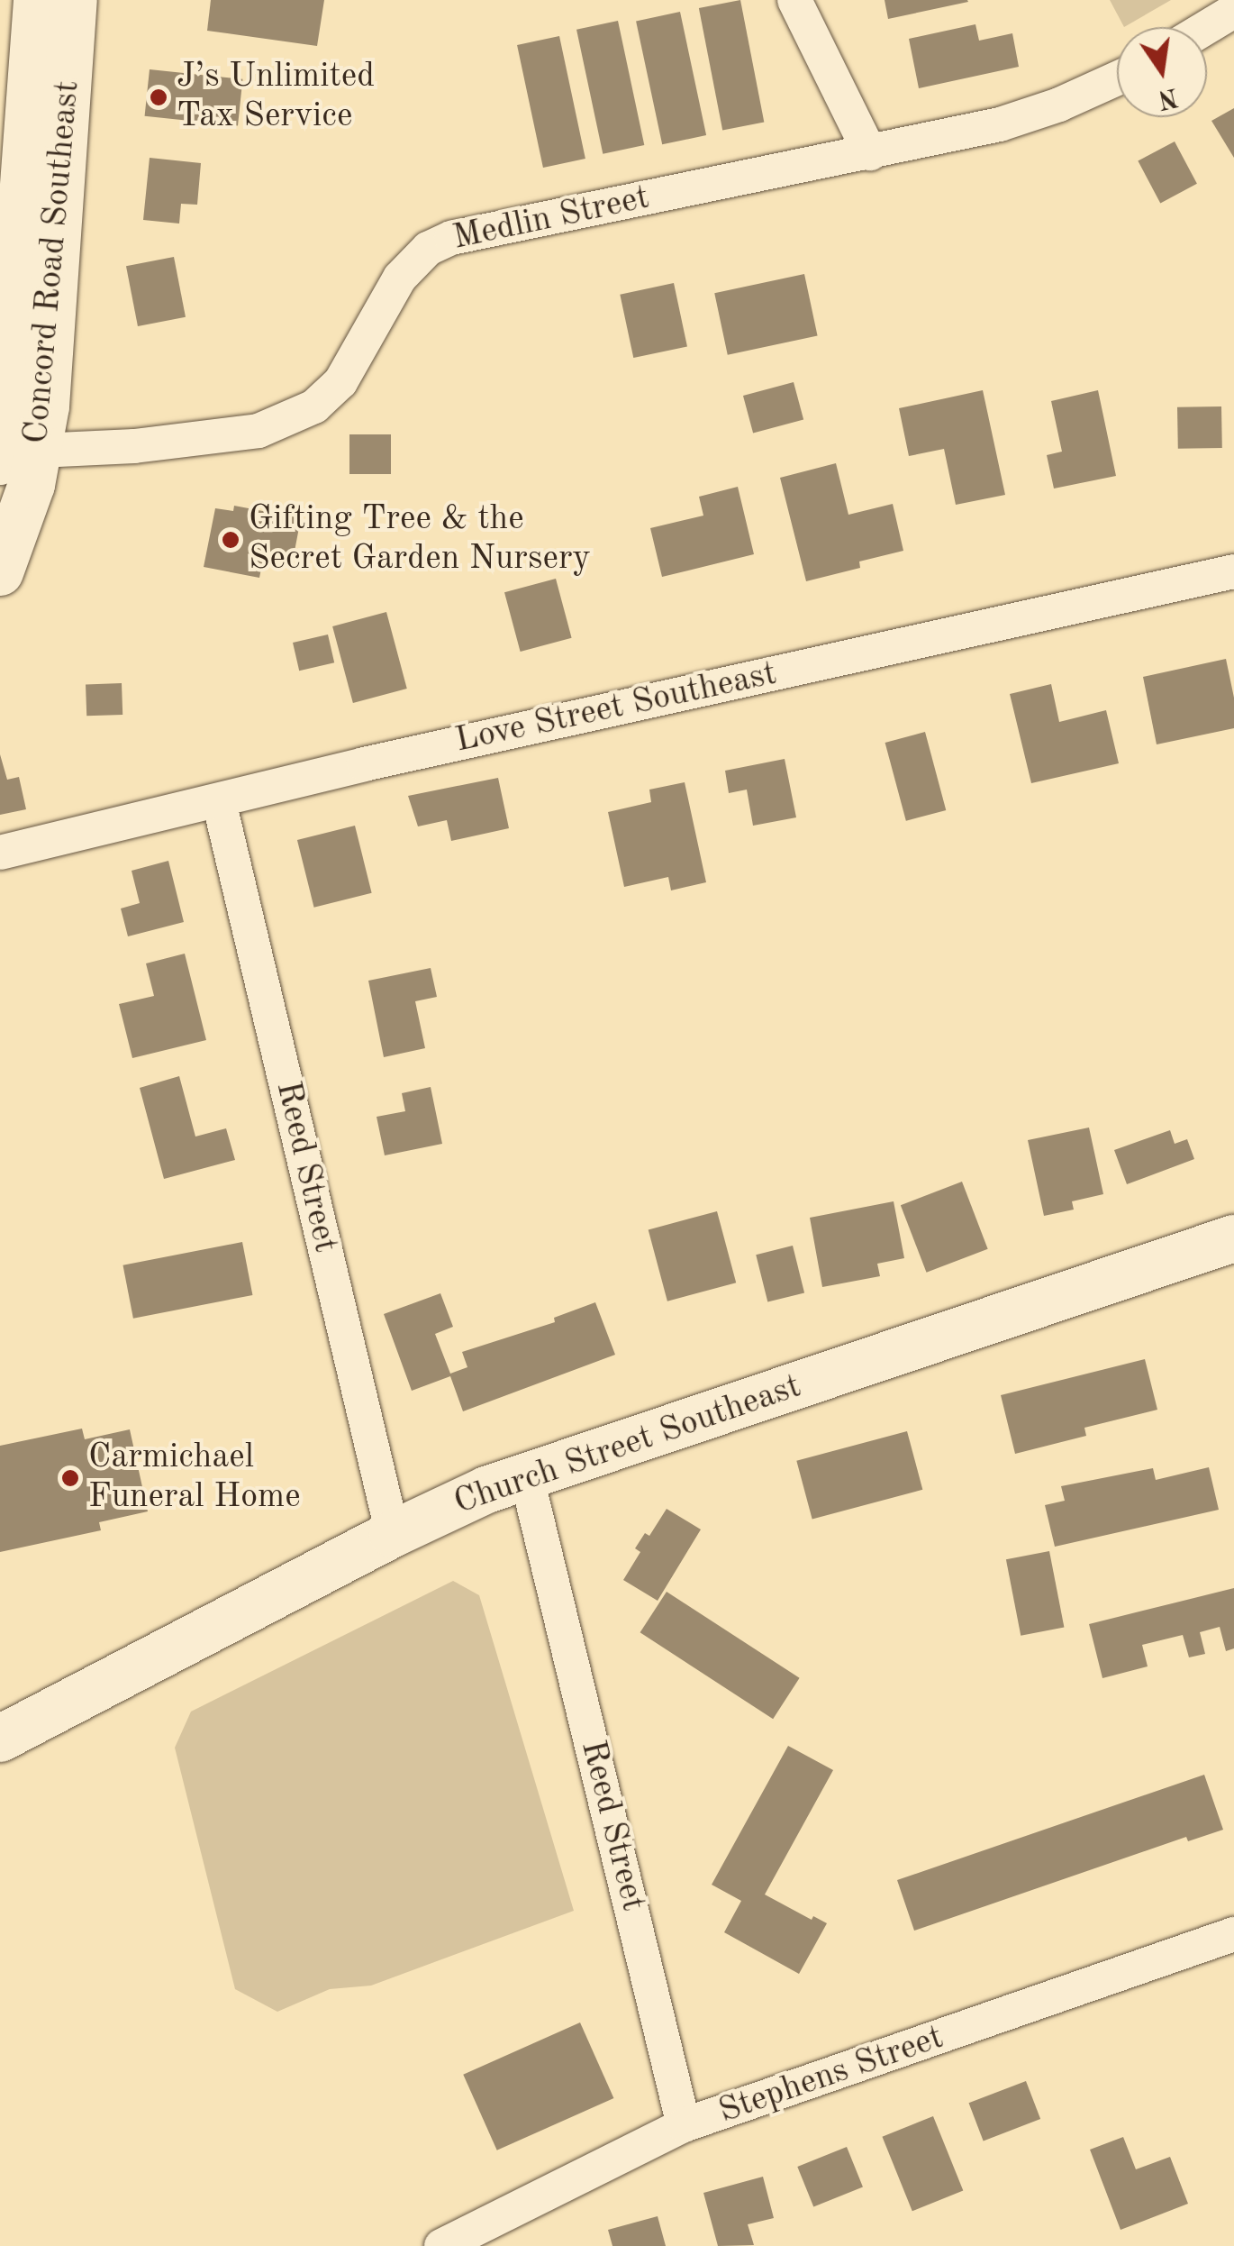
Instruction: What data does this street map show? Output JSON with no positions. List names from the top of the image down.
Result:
{
  "streets": {
    "street": [
      "Medlin Street",
      "Concord Road Southeast",
      "Love Street Southeast",
      "Reed Street",
      "Church Street Southeast",
      "Stephens Street"
    ]
  },
  "crossings": [
    ["Medlin Street", "Concord Road Southeast"],
    ["Love Street Southeast", "Reed Street"],
    ["Reed Street", "Church Street Southeast"],
    ["Reed Street", "Stephens Street"]
  ],
  "places": ["J’s Unlimited Tax Service", "Gifting Tree & the Secret Garden Nursery", "Carmichael Funeral Home"],
  "north": "bottom"
}
